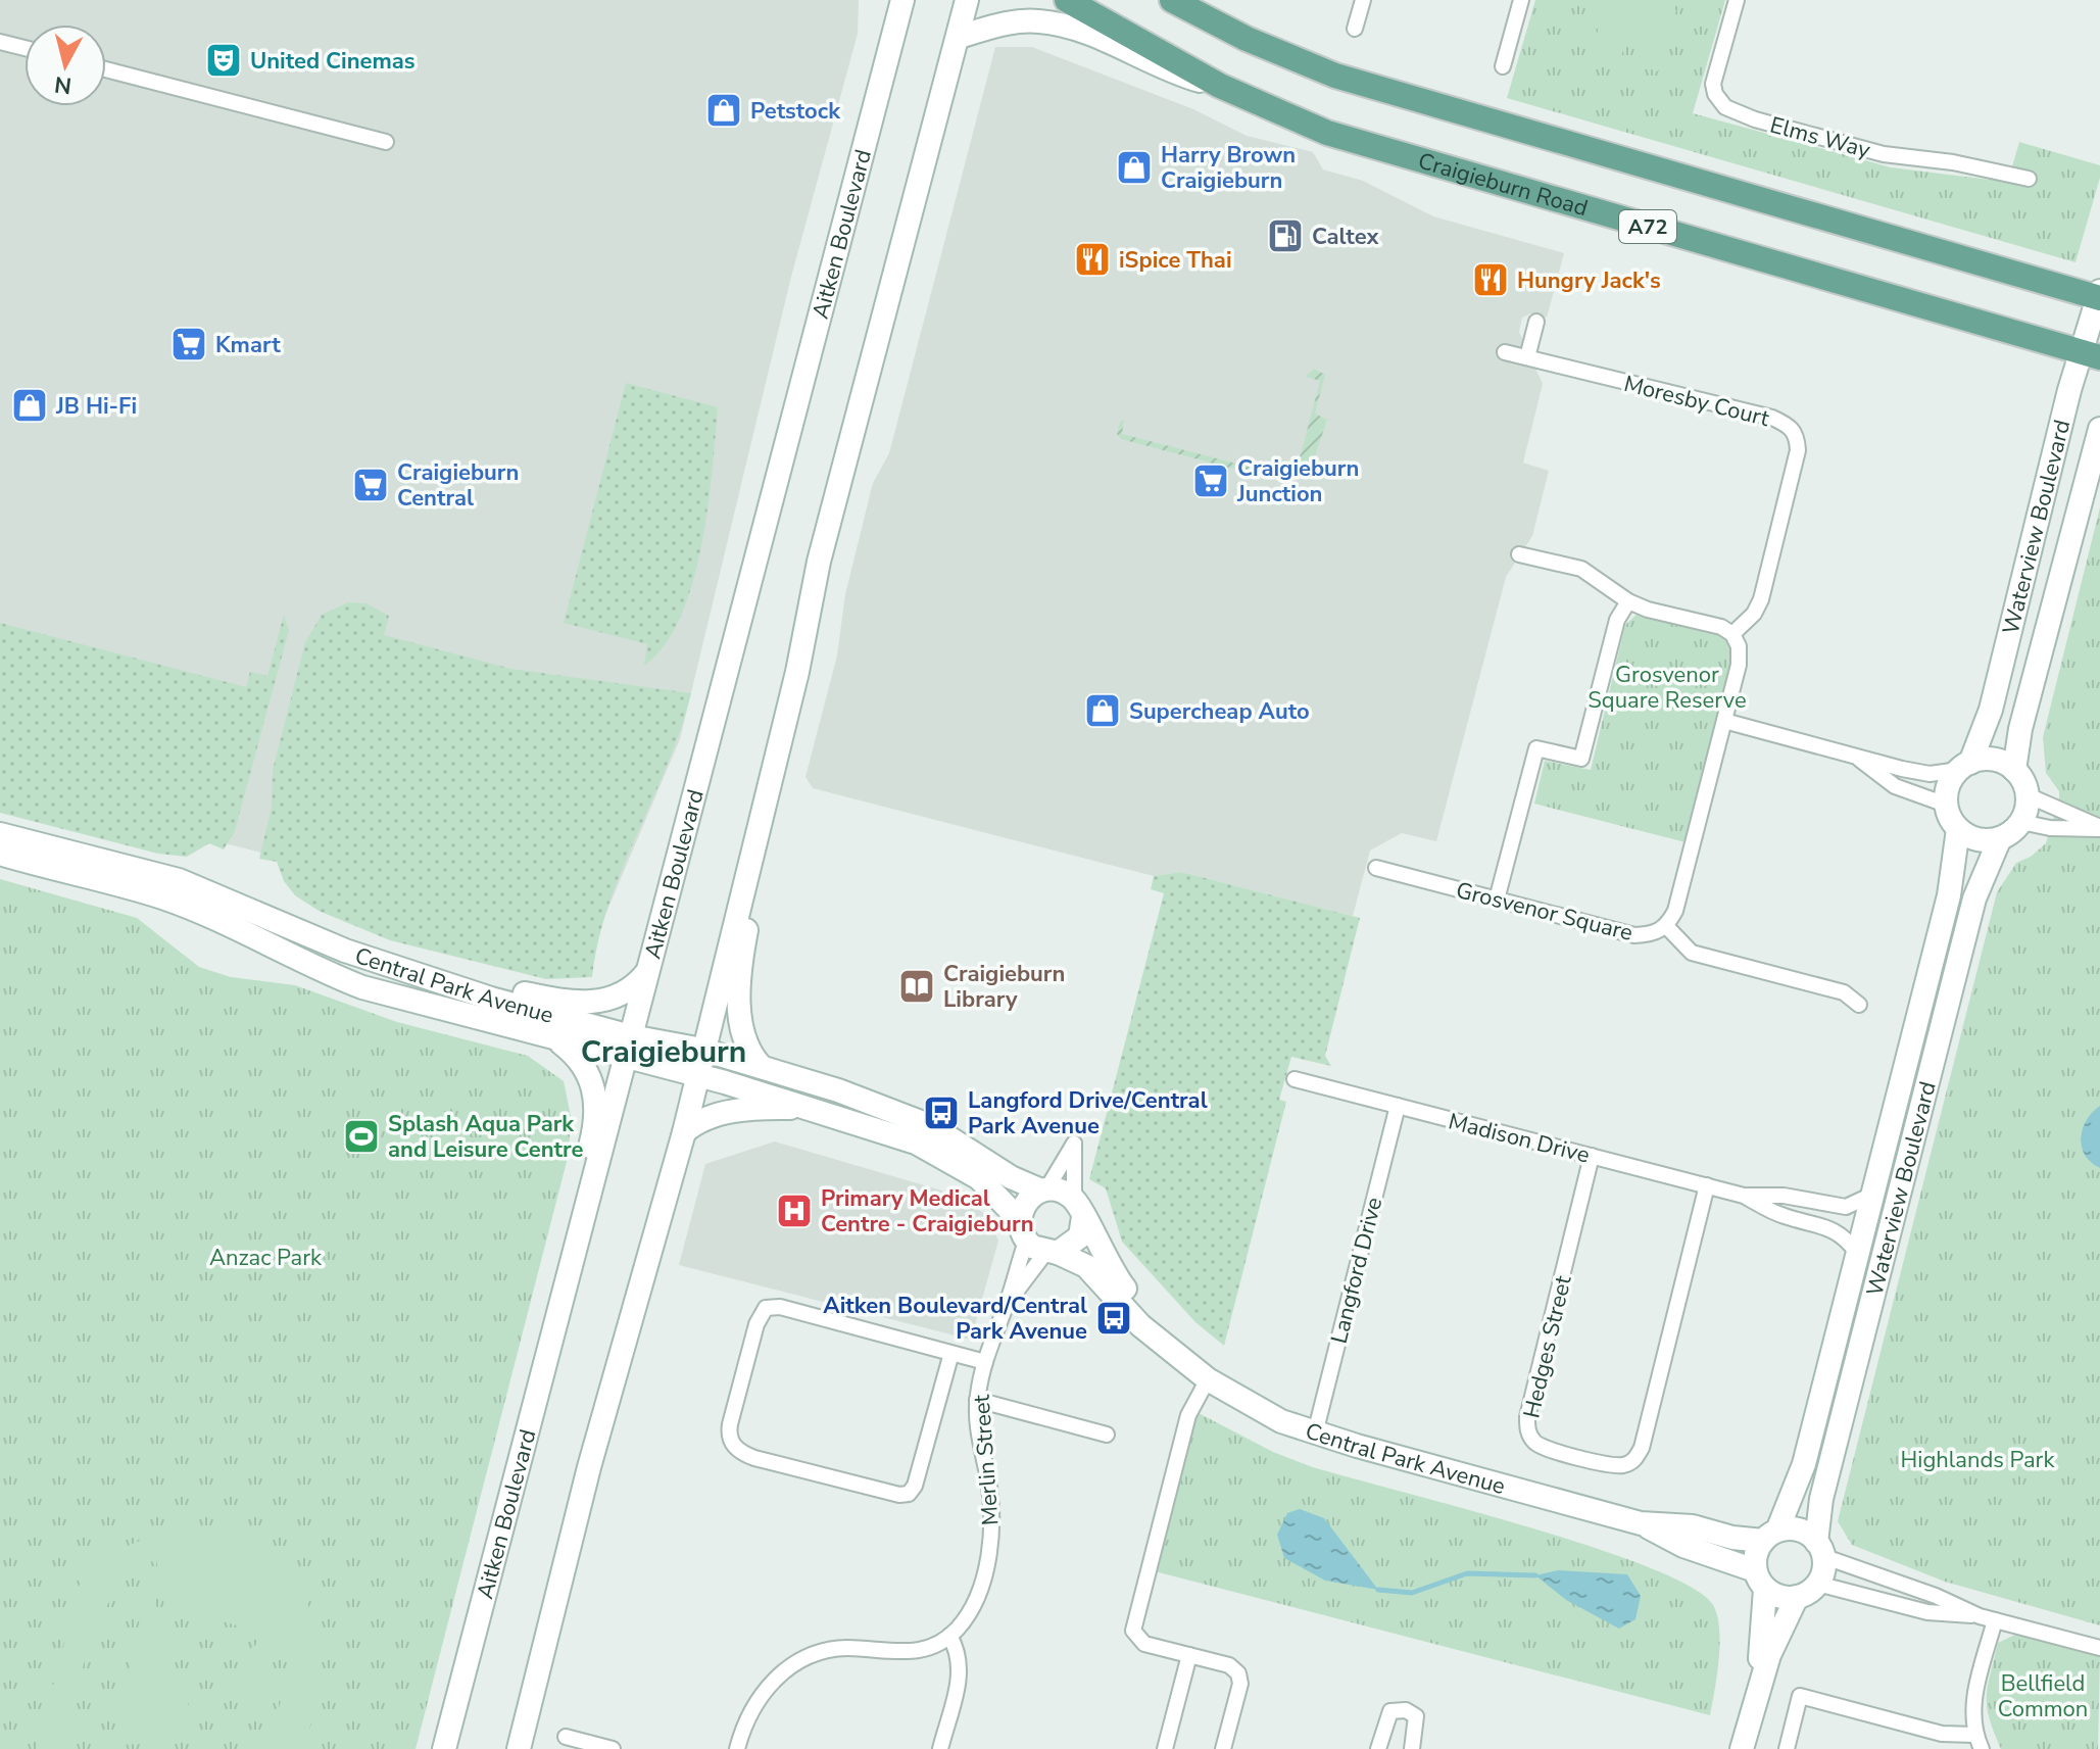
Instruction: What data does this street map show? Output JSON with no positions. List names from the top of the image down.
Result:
{
  "streets": {
    "main road": ["Craigieburn Road", "A72"],
    "street": [
      "Elms Way",
      "Aitken Boulevard",
      "Moresby Court",
      "Waterview Boulevard",
      "Grosvenor Square",
      "Central Park Avenue",
      "Madison Drive",
      "Langford Drive",
      "Hedges Street",
      "Merlin Street"
    ]
  },
  "crossings": [
    ["Craigieburn Road", "Waterview Boulevard"],
    ["Aitken Boulevard", "Central Park Avenue"],
    ["Moresby Court", "Grosvenor Square"],
    ["Waterview Boulevard", "Central Park Avenue"],
    ["Waterview Boulevard", "Madison Drive"],
    ["Central Park Avenue", "Langford Drive"],
    ["Madison Drive", "Langford Drive"],
    ["Madison Drive", "Hedges Street"]
  ],
  "districts": ["Craigieburn"],
  "parks": [
    "Grosvenor Square Reserve",
    "Anzac Park",
    "Highlands Park",
    "Bellfield Common"
  ],
  "places": {
    "theatre": ["United Cinemas"],
    "shop": [
      "Petstock",
      "Harry Brown Craigieburn",
      "JB Hi-Fi",
      "Supercheap Auto"
    ],
    "fuel station": ["Caltex"],
    "restaurant": ["iSpice Thai", "Hungry Jack's"],
    "supermarket": ["Kmart", "Craigieburn Junction", "Craigieburn Central"],
    "library": ["Craigieburn Library"],
    "bus stop": ["Langford Drive/Central Park Avenue", "Aitken Boulevard/Central Park Avenue"],
    "sports": ["Splash Aqua Park and Leisure Centre"],
    "hospital": ["Primary Medical Centre - Craigieburn"]
  },
  "north": "bottom"
}
